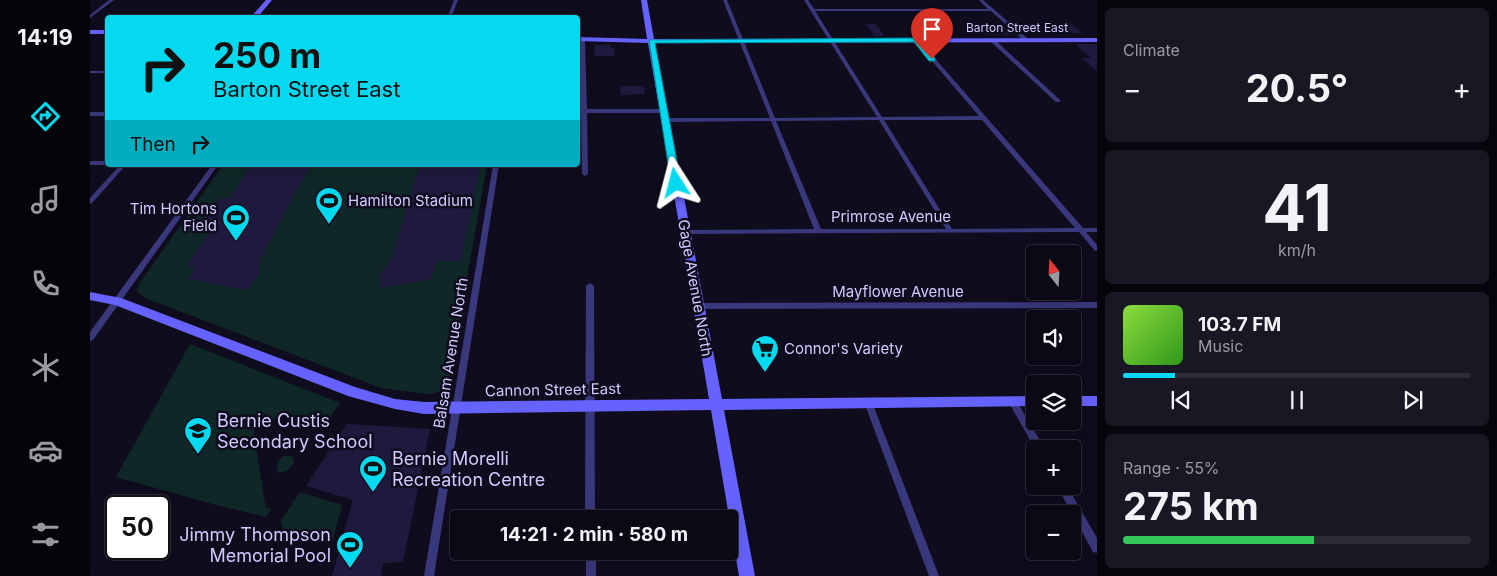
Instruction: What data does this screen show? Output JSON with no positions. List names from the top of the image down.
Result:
{
  "streets": {
    "main road": ["Barton Street East", "Gage Avenue North", "Cannon Street East"],
    "street": ["Primrose Avenue", "Mayflower Avenue", "Balsam Avenue North"]
  },
  "crossings": [
    ["Barton Street East", "Gage Avenue North"],
    ["Primrose Avenue", "Gage Avenue North"],
    ["Gage Avenue North", "Mayflower Avenue"],
    ["Gage Avenue North", "Cannon Street East"],
    ["Balsam Avenue North", "Cannon Street East"]
  ],
  "places": {
    "sports": [
      "Hamilton Stadium",
      "Tim Hortons Field",
      "Bernie Morelli Recreation Centre",
      "Jimmy Thompson Memorial Pool"
    ],
    "supermarket": ["Connor's Variety"],
    "school or university": ["Bernie Custis Secondary School"]
  },
  "north": "top",
  "page": {
    "tabs": "14:19",
    "tile": [
      "Climate",
      ["41", "km/h"],
      ["Range · 55%", "275 km"]
    ],
    "turn": ["250 m", "Barton Street East"],
    "heat": ["−", "20.5°", "+"],
    "then": "Then",
    "map_buttons": ["+", "−"],
    "song": ["103.7 FM", "Music"],
    "limit": "50",
    "trip": "14:21 · 2 min · 580 m"
  }
}
